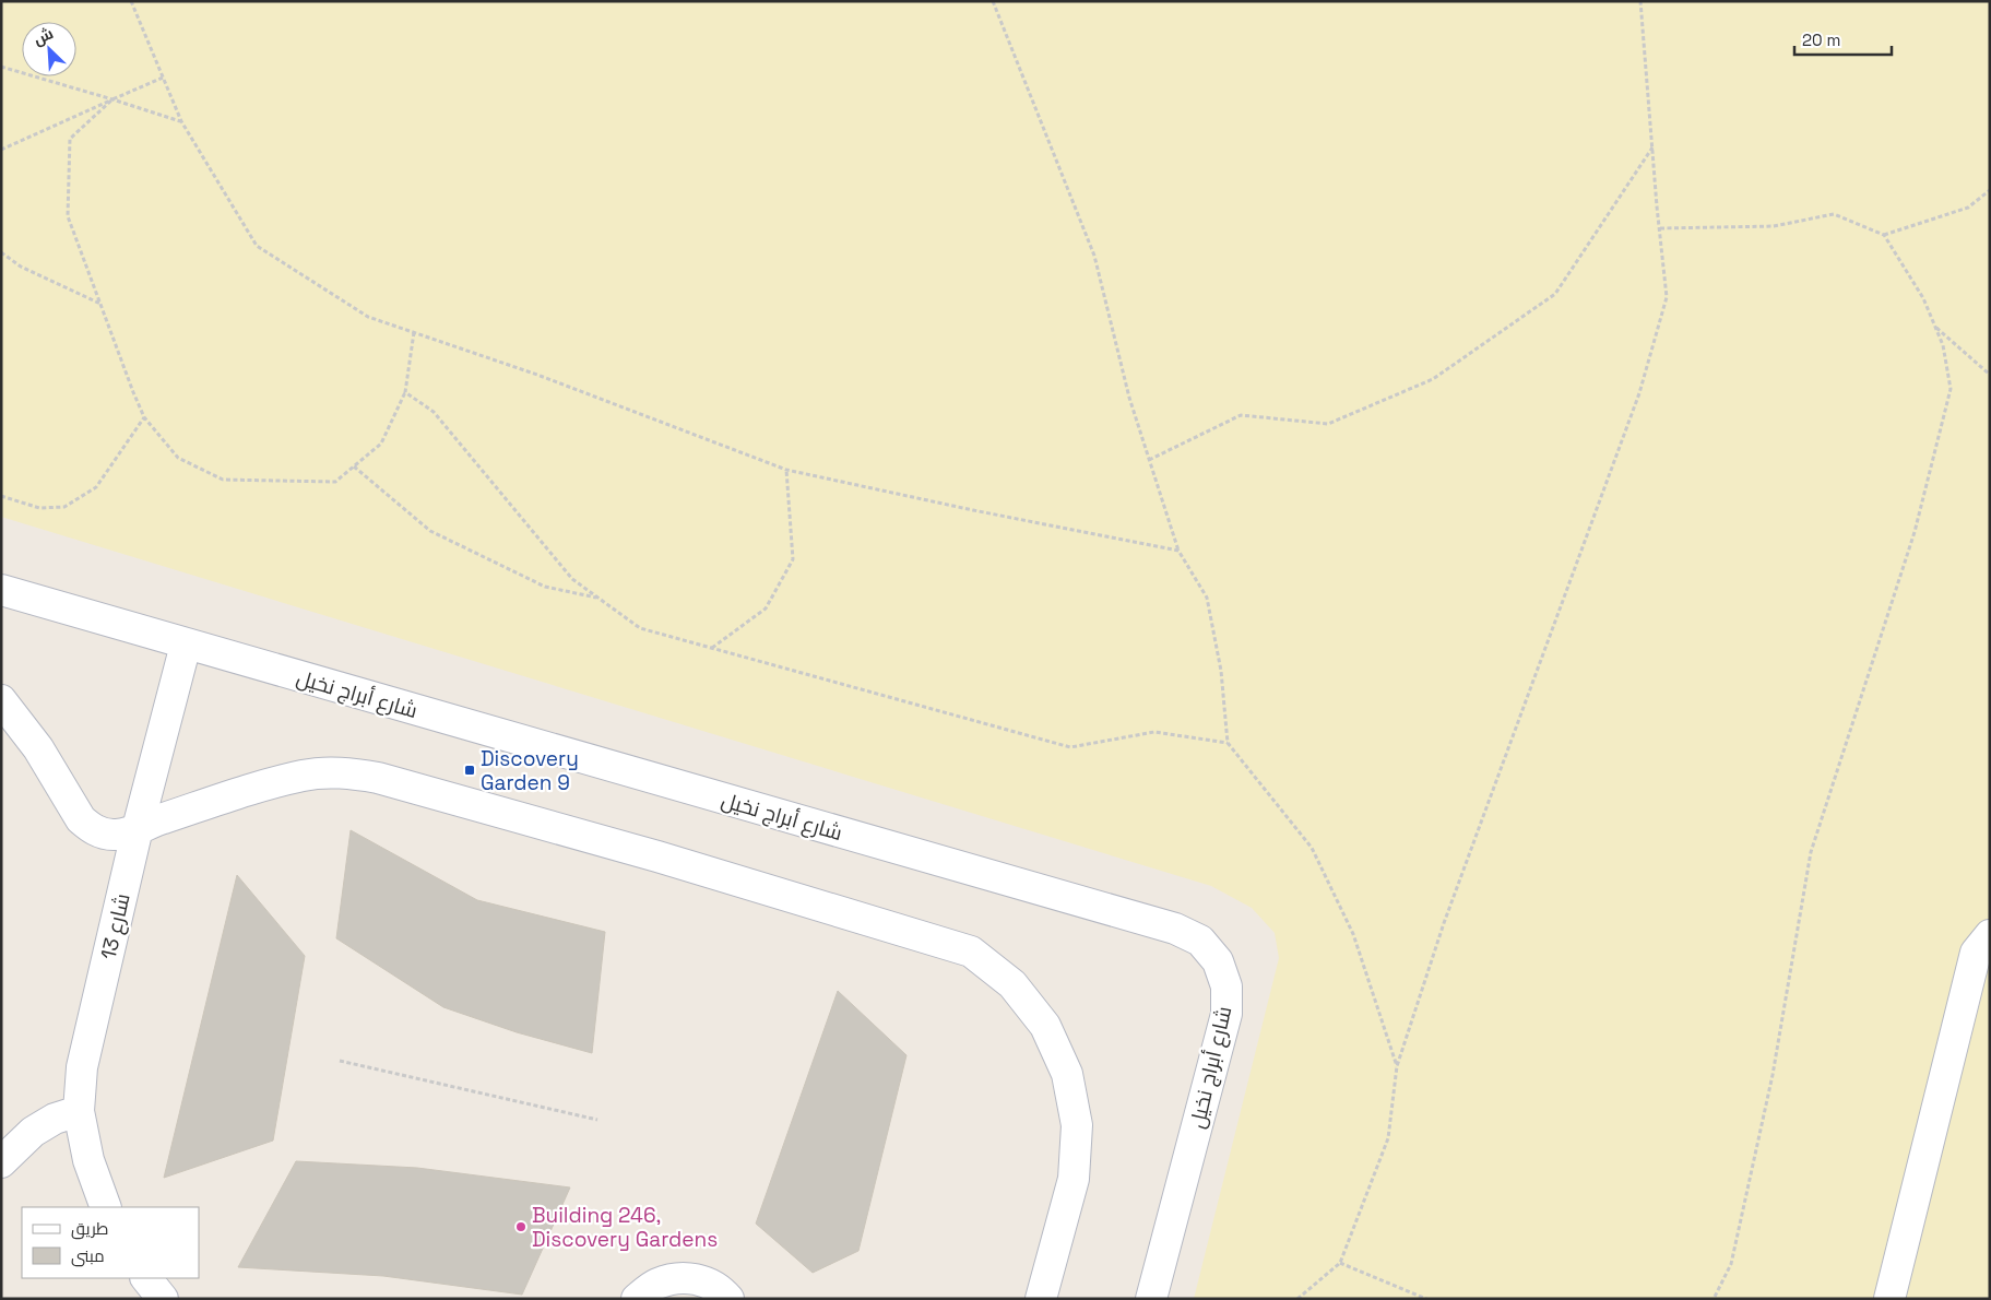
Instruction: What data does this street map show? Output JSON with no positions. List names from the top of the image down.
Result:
{
  "streets": {
    "street": ["شارع أبراج نخيل", "شارع 13"]
  },
  "crossings": [
    ["شارع أبراج نخيل", "شارع 13"]
  ],
  "places": {
    "transit": ["Discovery Garden 9"],
    "other": ["Building 246, Discovery Gardens"]
  },
  "legend": ["طريق", "مبنى"],
  "scale_bar": "20 m",
  "north": "top left"
}
